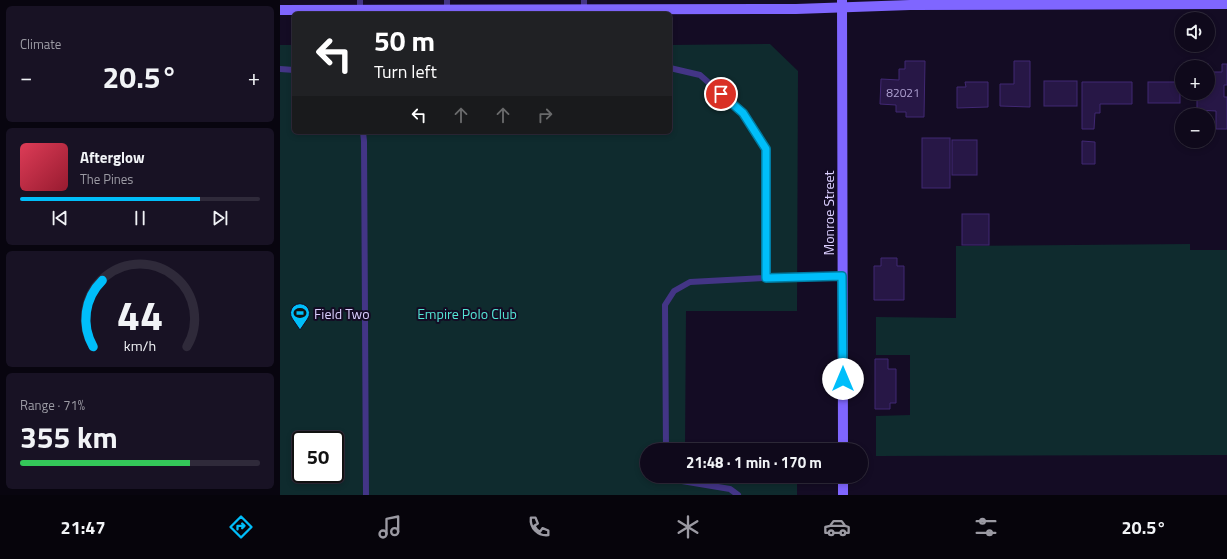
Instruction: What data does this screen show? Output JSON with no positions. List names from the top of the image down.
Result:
{
  "streets": {
    "main road": ["Monroe Street"]
  },
  "parks": ["Empire Polo Club"],
  "places": {
    "sports": ["Field Two"]
  },
  "house_numbers": ["82021"],
  "page": {
    "tile": [
      "Climate",
      ["Range · 71%", "355 km"]
    ],
    "map_buttons": ["+", "−"],
    "turn": ["50 m", "Turn left"],
    "heat": ["−", "20.5°", "+"],
    "song": ["Afterglow", "The Pines"],
    "limit": "50",
    "trip": "21:48 · 1 min · 170 m",
    "tabs": ["21:47", "20.5°"],
    "gauge": ["44", "km/h"]
  }
}
